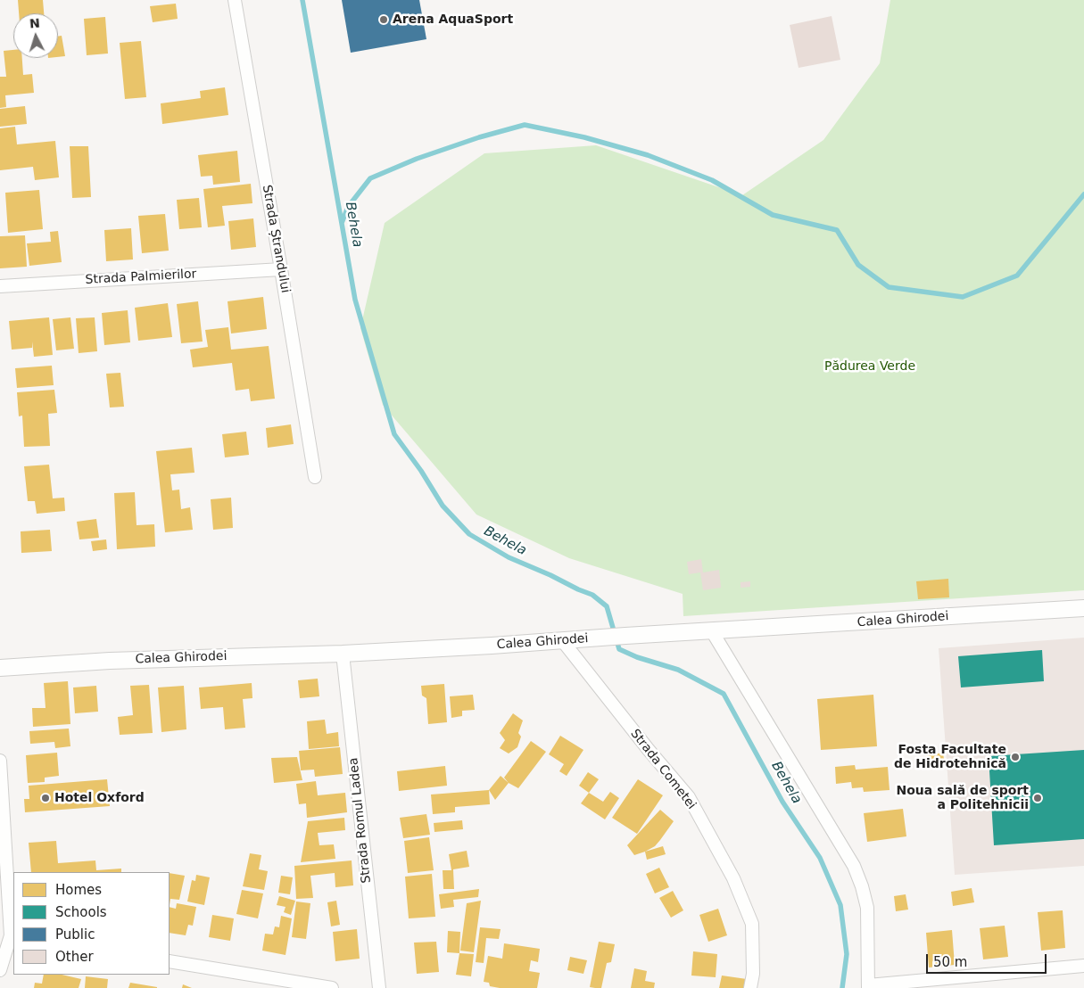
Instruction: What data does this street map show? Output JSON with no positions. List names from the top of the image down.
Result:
{
  "streets": {
    "street": [
      "Strada Ștrandului",
      "Strada Palmierilor",
      "Calea Ghirodei",
      "Strada Cometei",
      "Strada Romul Ladea"
    ]
  },
  "crossings": [
    ["Strada Ștrandului", "Strada Palmierilor"],
    ["Calea Ghirodei", "Strada Cometei"],
    ["Calea Ghirodei", "Strada Romul Ladea"]
  ],
  "water": ["Behela"],
  "parks": ["Pădurea Verde"],
  "places": [
    "Arena AquaSport",
    "Fosta Facultate de Hidrotehnică",
    "Hotel Oxford",
    "Noua sală de sport a Politehnicii"
  ],
  "legend": [
    "Homes",
    "Schools",
    "Public",
    "Other"
  ],
  "scale_bar": "50 m",
  "north": "top"
}
